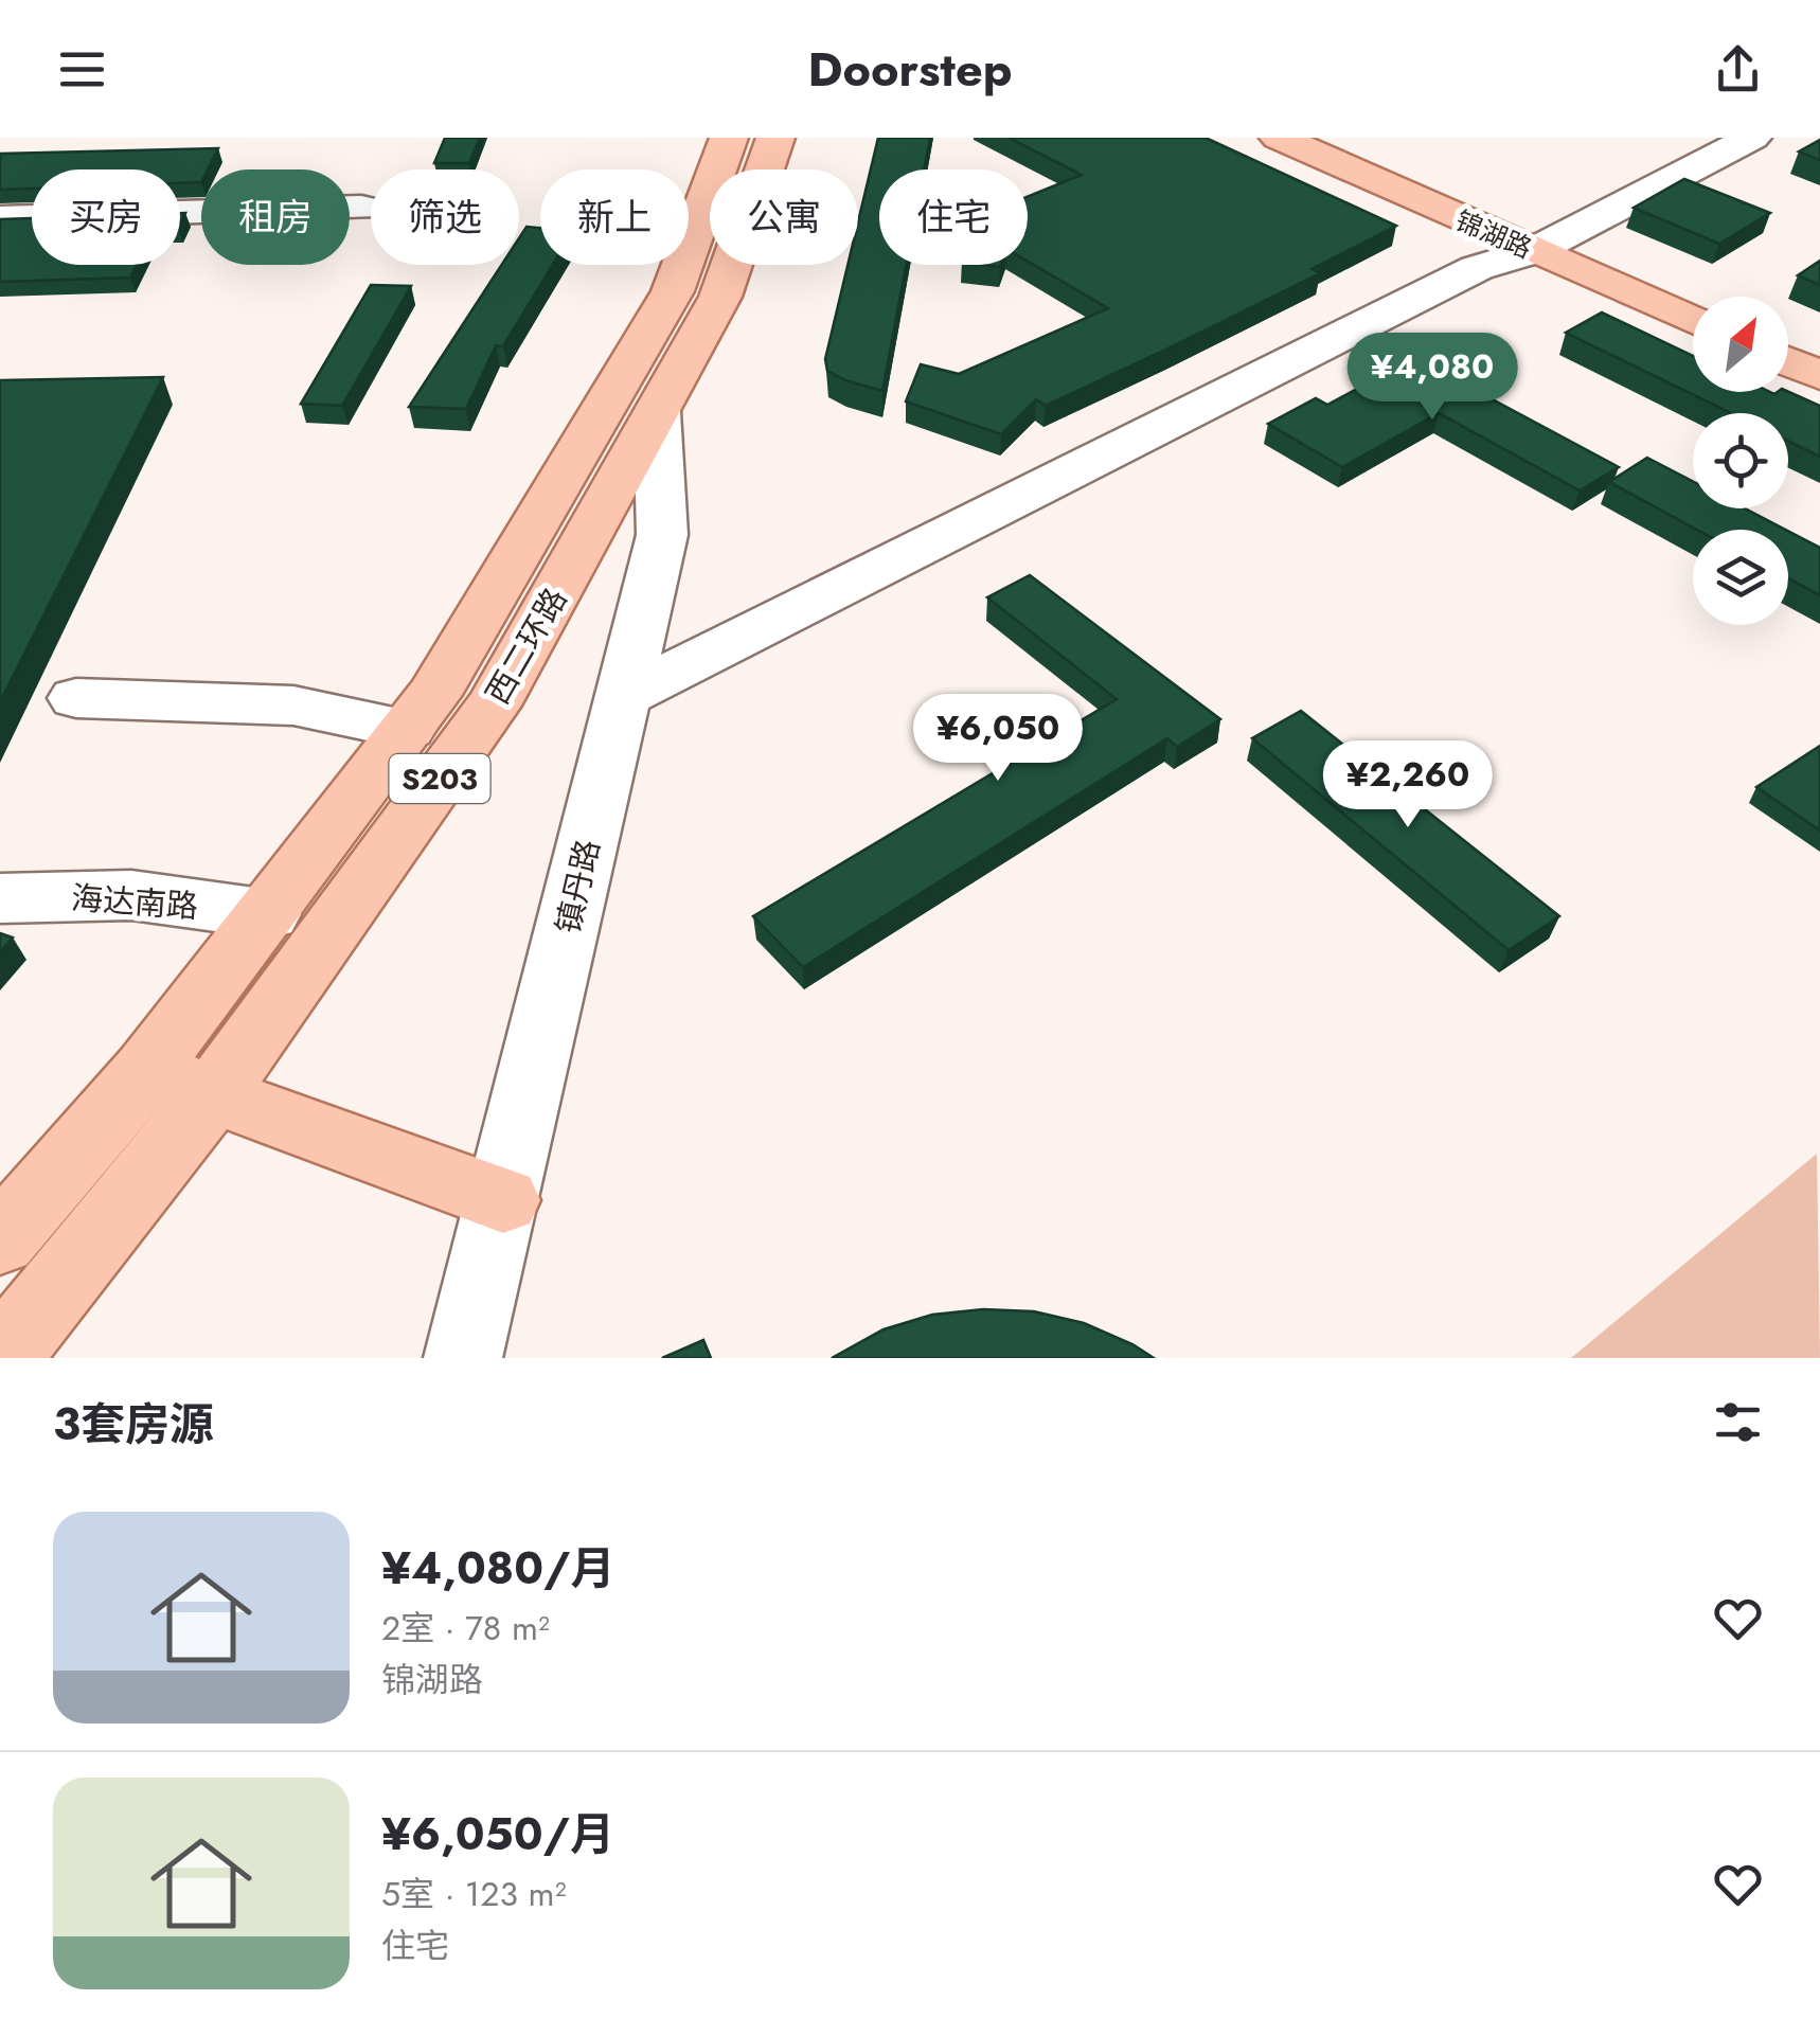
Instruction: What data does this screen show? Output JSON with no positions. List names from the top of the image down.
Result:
{
  "streets": {
    "main road": ["锦湖路", "西二环路", "S203"],
    "street": ["镇丹路", "海达南路"]
  },
  "crossings": [
    ["西二环路", "镇丹路"],
    ["西二环路", "海达南路"]
  ],
  "north": "top right",
  "page": {
    "header": "Doorstep",
    "chip": [
      "买房",
      "租房",
      "筛选",
      "新上",
      "公寓",
      "住宅"
    ],
    "price": ["¥4,080", "¥6,050", "¥2,260"],
    "heading": "3套房源",
    "list": [
      {
        "name": "¥4,080/月",
        "note": "2室 · 78 m² · 锦湖路"
      },
      {
        "name": "¥6,050/月",
        "note": "5室 · 123 m² · 住宅"
      }
    ]
  }
}
